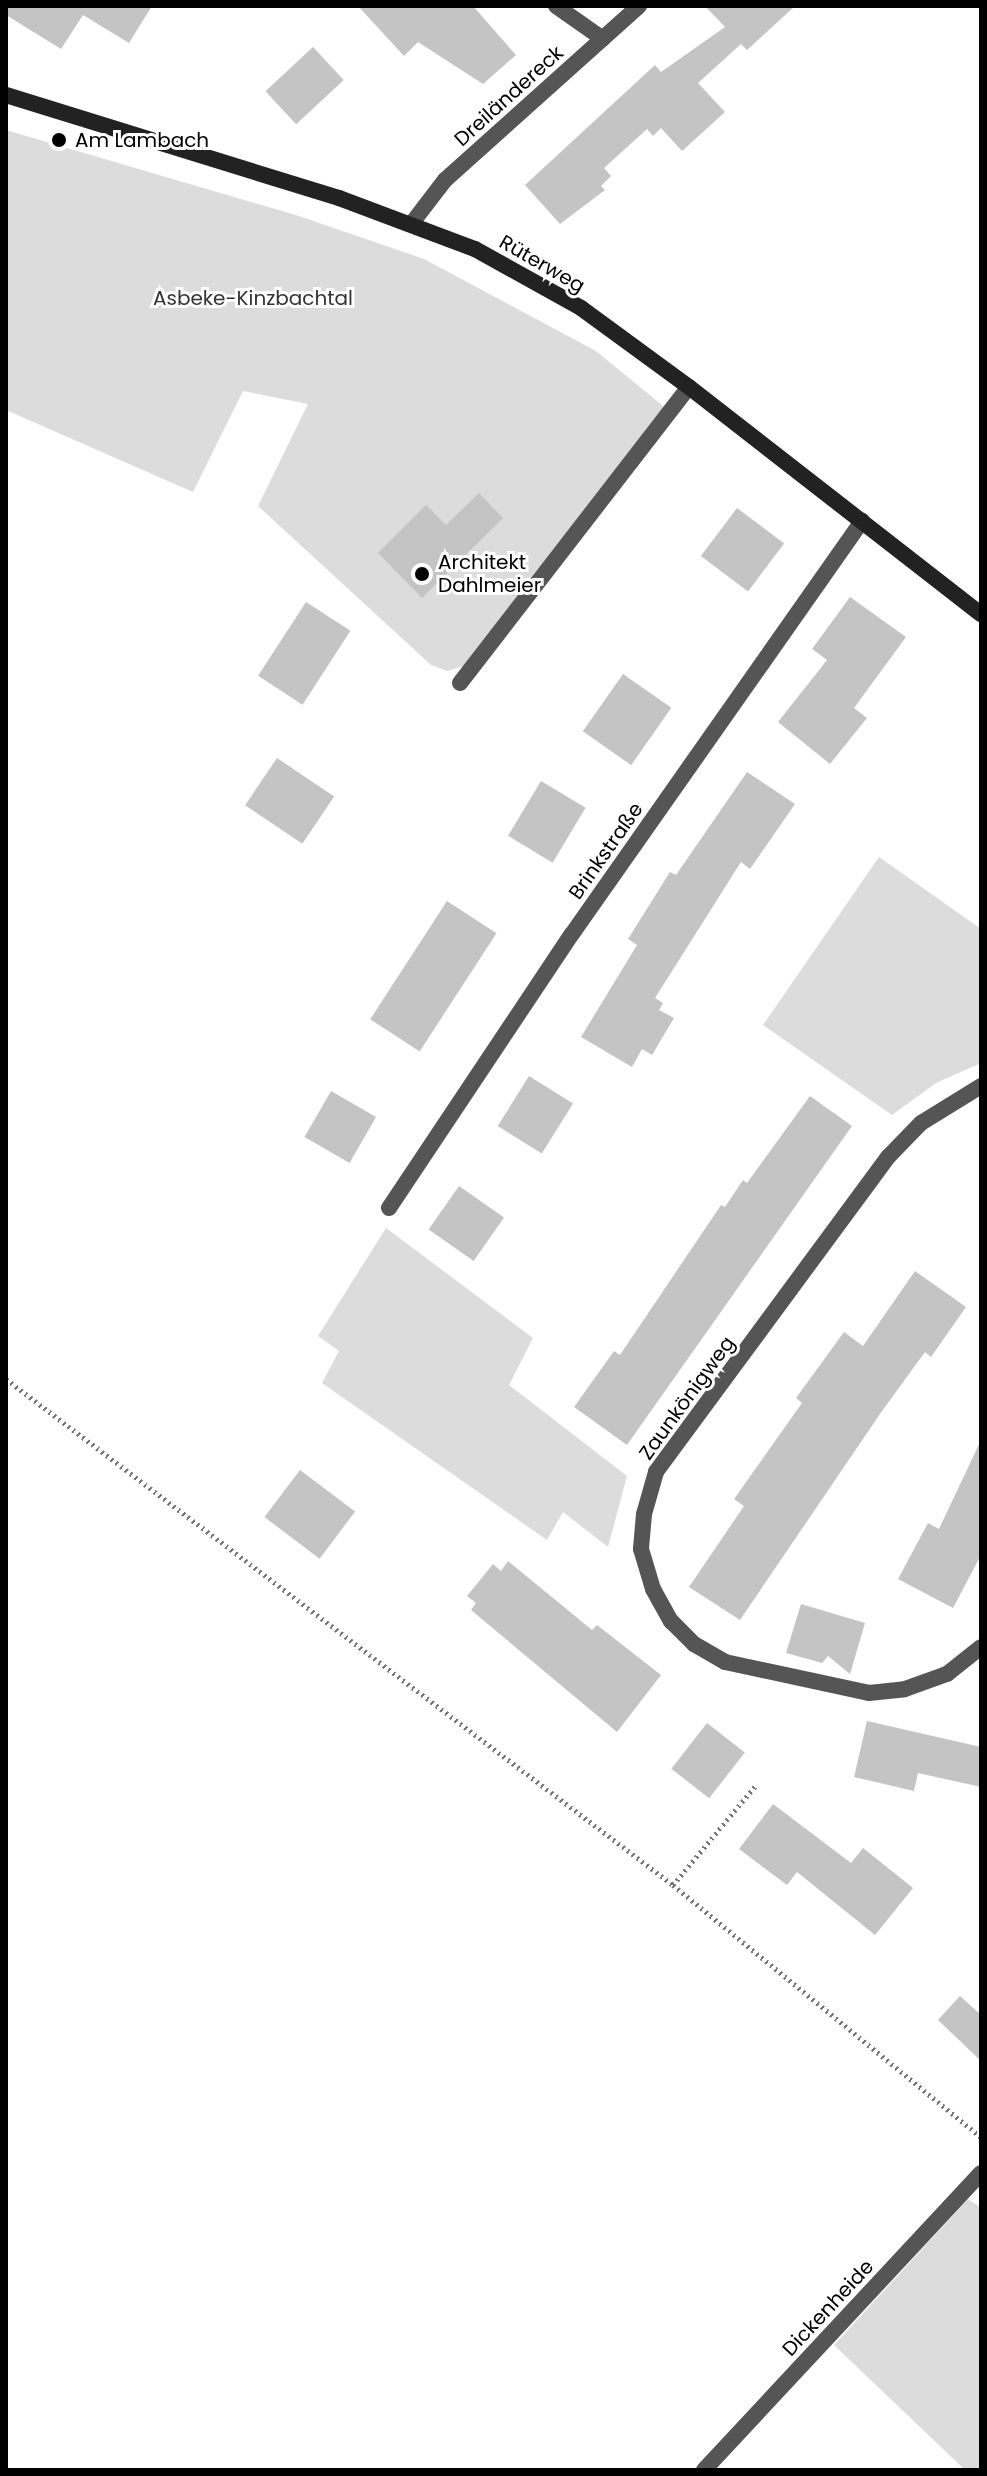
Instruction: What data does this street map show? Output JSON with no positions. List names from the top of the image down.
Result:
{
  "streets": {
    "street": [
      "Dreiländereck",
      "Rüterweg",
      "Brinkstraße",
      "Zaunkönigweg",
      "Dickenheide"
    ]
  },
  "crossings": [
    ["Dreiländereck", "Rüterweg"],
    ["Rüterweg", "Brinkstraße"]
  ],
  "parks": ["Asbeke-Kinzbachtal"],
  "places": ["Am Lambach", "Architekt Dahlmeier"]
}
